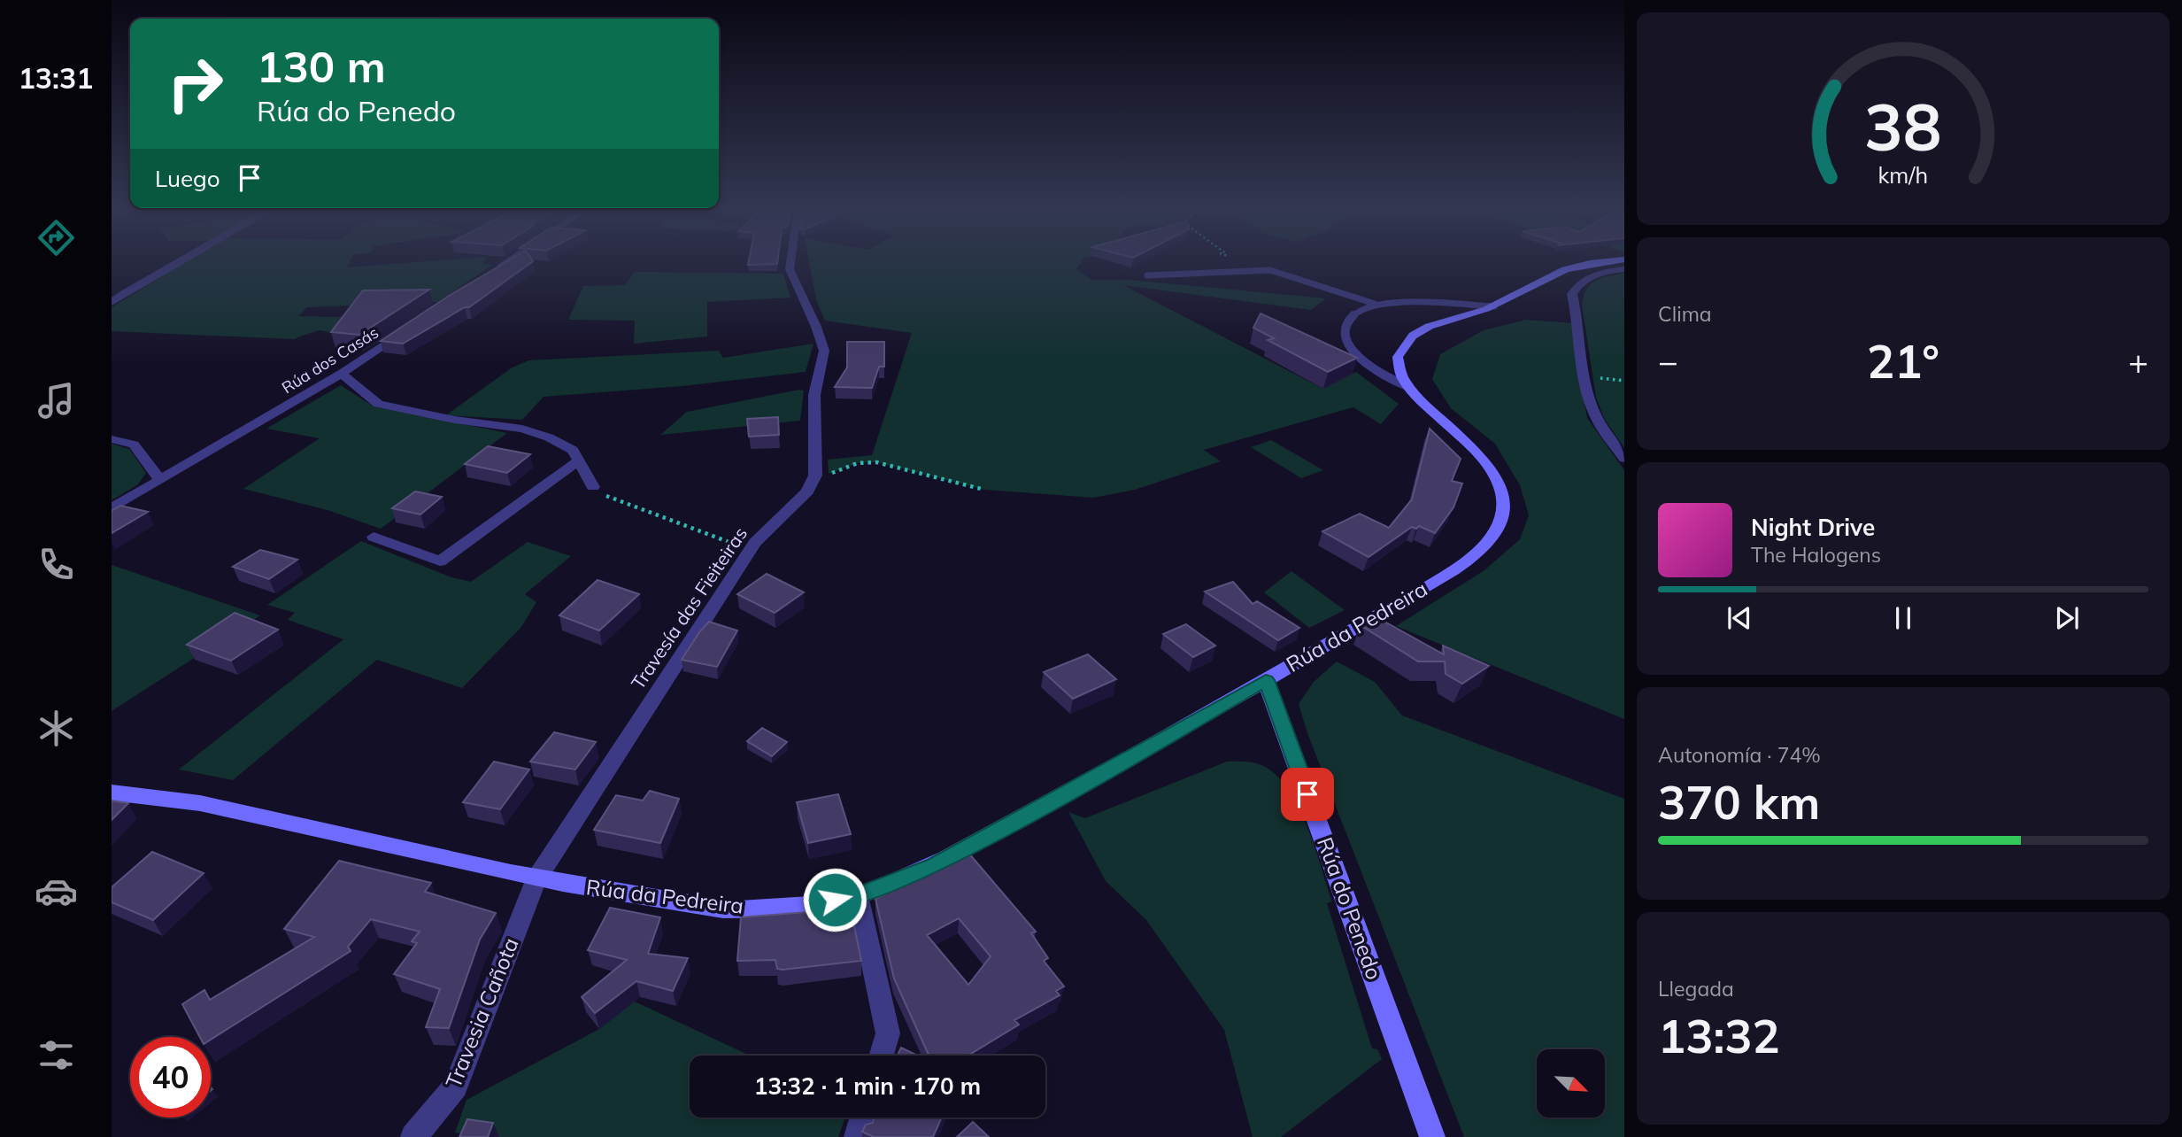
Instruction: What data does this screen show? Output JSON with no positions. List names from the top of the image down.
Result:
{
  "streets": {
    "street": [
      "Rúa dos Casás",
      "Travesía das Fieiteiras",
      "Rúa da Pedreira",
      "Rúa do Penedo",
      "Travesia Cañota"
    ]
  },
  "crossings": [
    ["Travesía das Fieiteiras", "Rúa da Pedreira"],
    ["Travesía das Fieiteiras", "Travesia Cañota"],
    ["Rúa da Pedreira", "Rúa do Penedo"],
    ["Rúa da Pedreira", "Travesia Cañota"]
  ],
  "north": "bottom right",
  "page": {
    "tabs": "13:31",
    "turn": ["130 m", "Rúa do Penedo"],
    "then": "Luego",
    "tile": [
      "Clima",
      ["Autonomía · 74%", "370 km"],
      ["Llegada", "13:32"]
    ],
    "heat": ["−", "21°", "+"],
    "song": ["Night Drive", "The Halogens"],
    "limit": "40",
    "trip": "13:32 · 1 min · 170 m",
    "gauge": ["38", "km/h"]
  }
}
